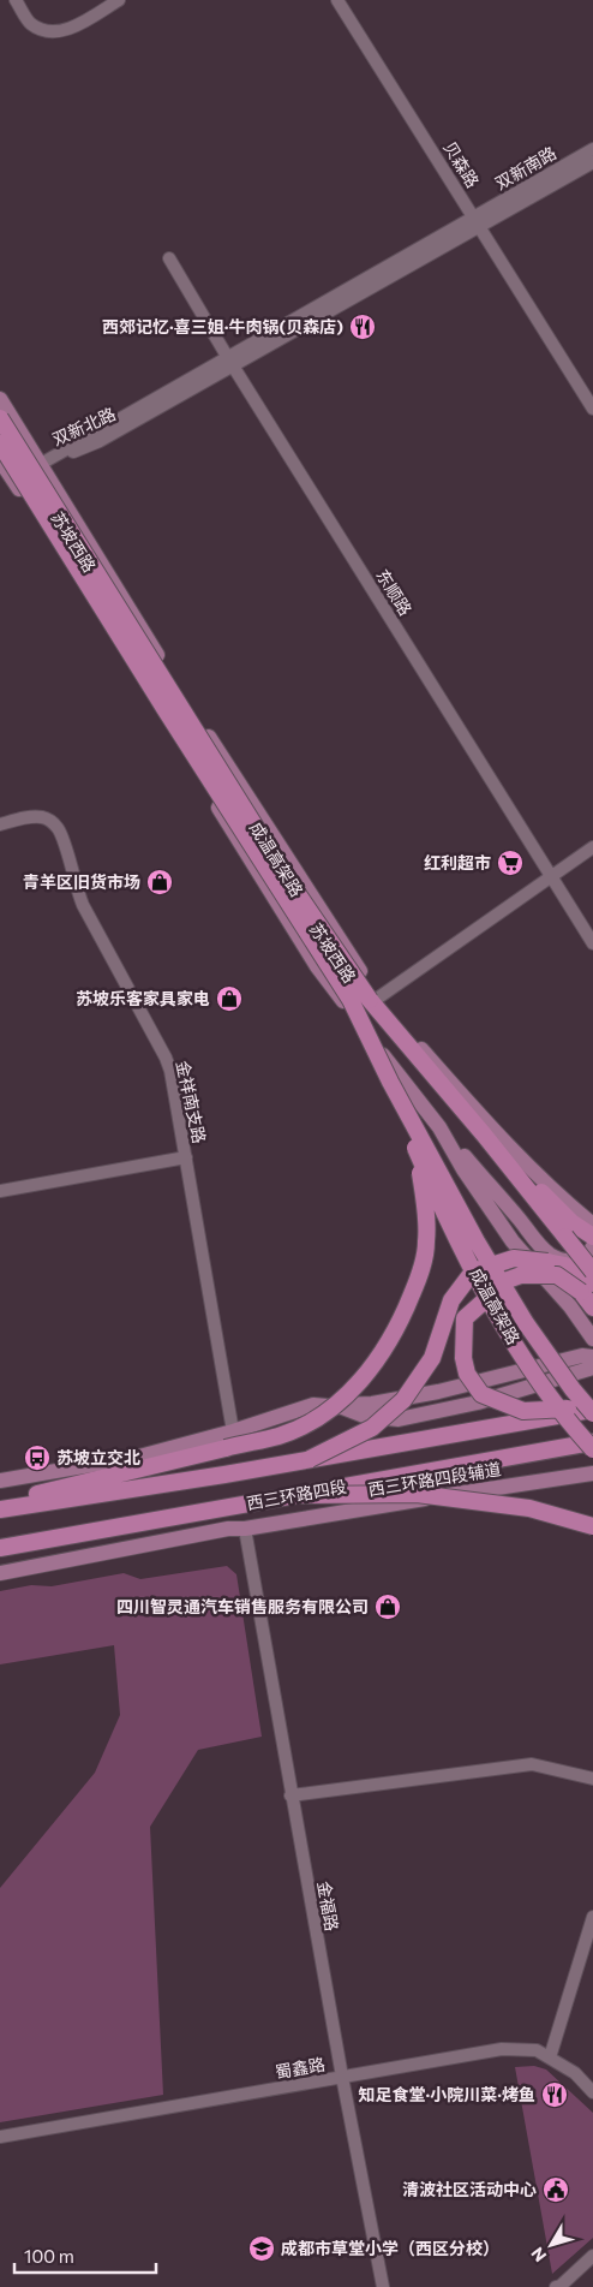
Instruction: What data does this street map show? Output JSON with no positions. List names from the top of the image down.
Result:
{
  "streets": {
    "highway": ["成温高架路", "西三环路四段"],
    "main road": ["苏坡西路", "西三环路四段辅道"],
    "street": [
      "贝森路",
      "双新南路",
      "双新北路",
      "东顺路",
      "金祥南支路",
      "金福路",
      "蜀鑫路"
    ]
  },
  "crossings": [
    ["贝森路", "双新南路"],
    ["贝森路", "双新北路"],
    ["双新南路", "双新北路"],
    ["双新北路", "苏坡西路"],
    ["双新北路", "东顺路"],
    ["西三环路四段辅道", "金福路"],
    ["金福路", "蜀鑫路"]
  ],
  "places": {
    "restaurant": ["西郊记忆·喜三姐·牛肉锅(贝森店)", "知足食堂·小院川菜·烤鱼"],
    "supermarket": ["红利超市"],
    "shop": ["青羊区旧货市场", "苏坡乐客家具家电", "四川智灵通汽车销售服务有限公司"],
    "bus stop": ["苏坡立交北"],
    "public building": ["清波社区活动中心"],
    "school or university": ["成都市草堂小学（西区分校）"]
  },
  "scale_bar": "100 m",
  "north": "bottom left"
}
